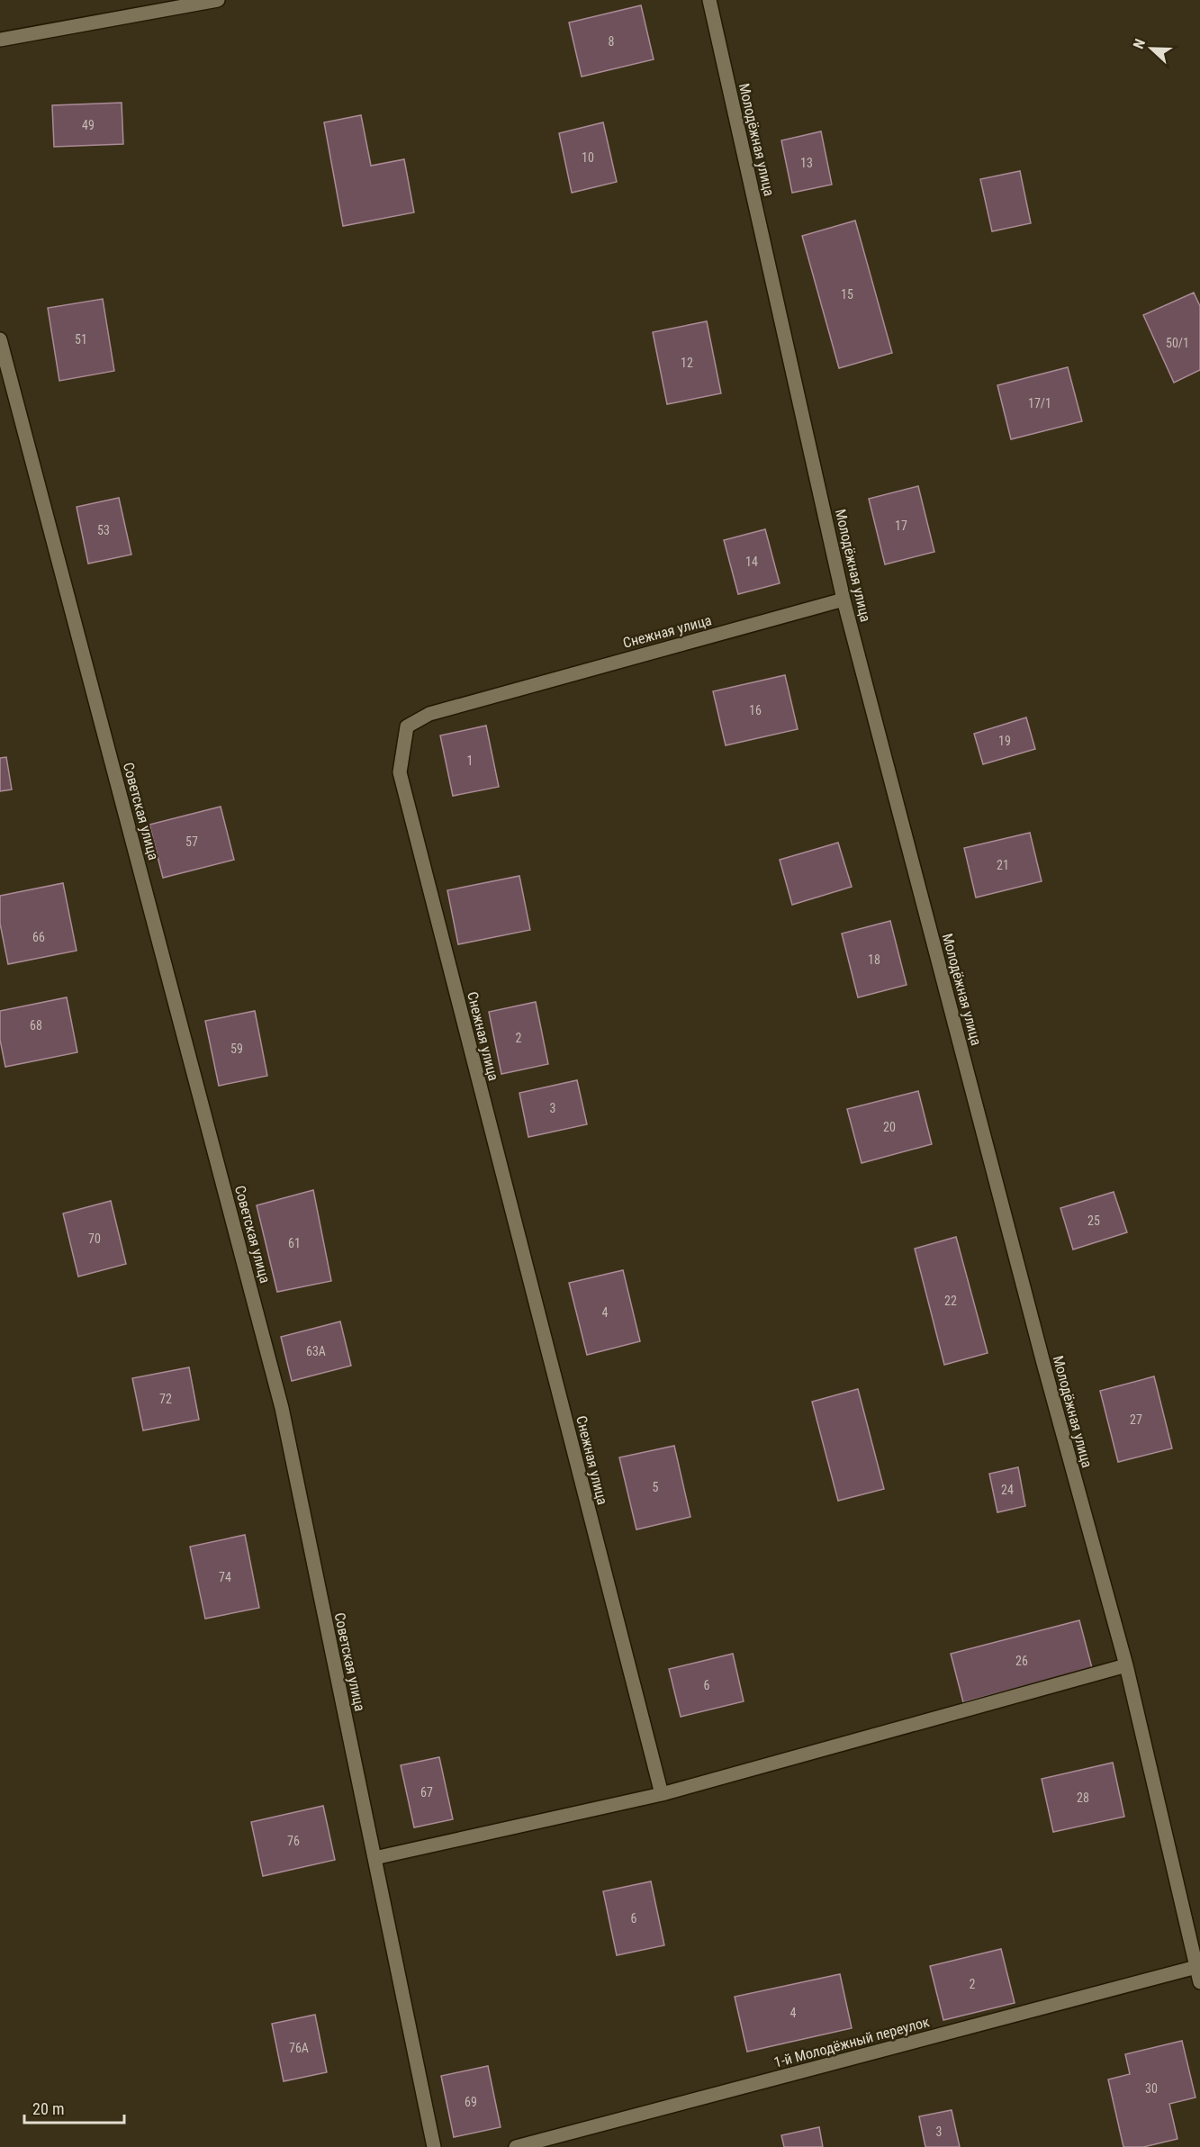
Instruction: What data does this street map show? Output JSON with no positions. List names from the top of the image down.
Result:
{
  "streets": {
    "street": [
      "Молодёжная улица",
      "Снежная улица",
      "Советская улица",
      "1-й Молодёжный переулок"
    ]
  },
  "crossings": [
    ["Молодёжная улица", "Снежная улица"],
    ["Молодёжная улица", "1-й Молодёжный переулок"]
  ],
  "house_numbers": [
    "8",
    "49",
    "10",
    "13",
    "15",
    "51",
    "50/1",
    "12",
    "17/1",
    "17",
    "53",
    "14",
    "16",
    "19",
    "1",
    "57",
    "21",
    "66",
    "18",
    "68",
    "2",
    "59",
    "3",
    "20",
    "25",
    "70",
    "61",
    "22",
    "4",
    "63А",
    "72",
    "27",
    "5",
    "24",
    "74",
    "26",
    "6",
    "67",
    "28",
    "76",
    "6",
    "2",
    "4",
    "76А",
    "30",
    "69",
    "3"
  ],
  "scale_bar": "20 m",
  "north": "left"
}
